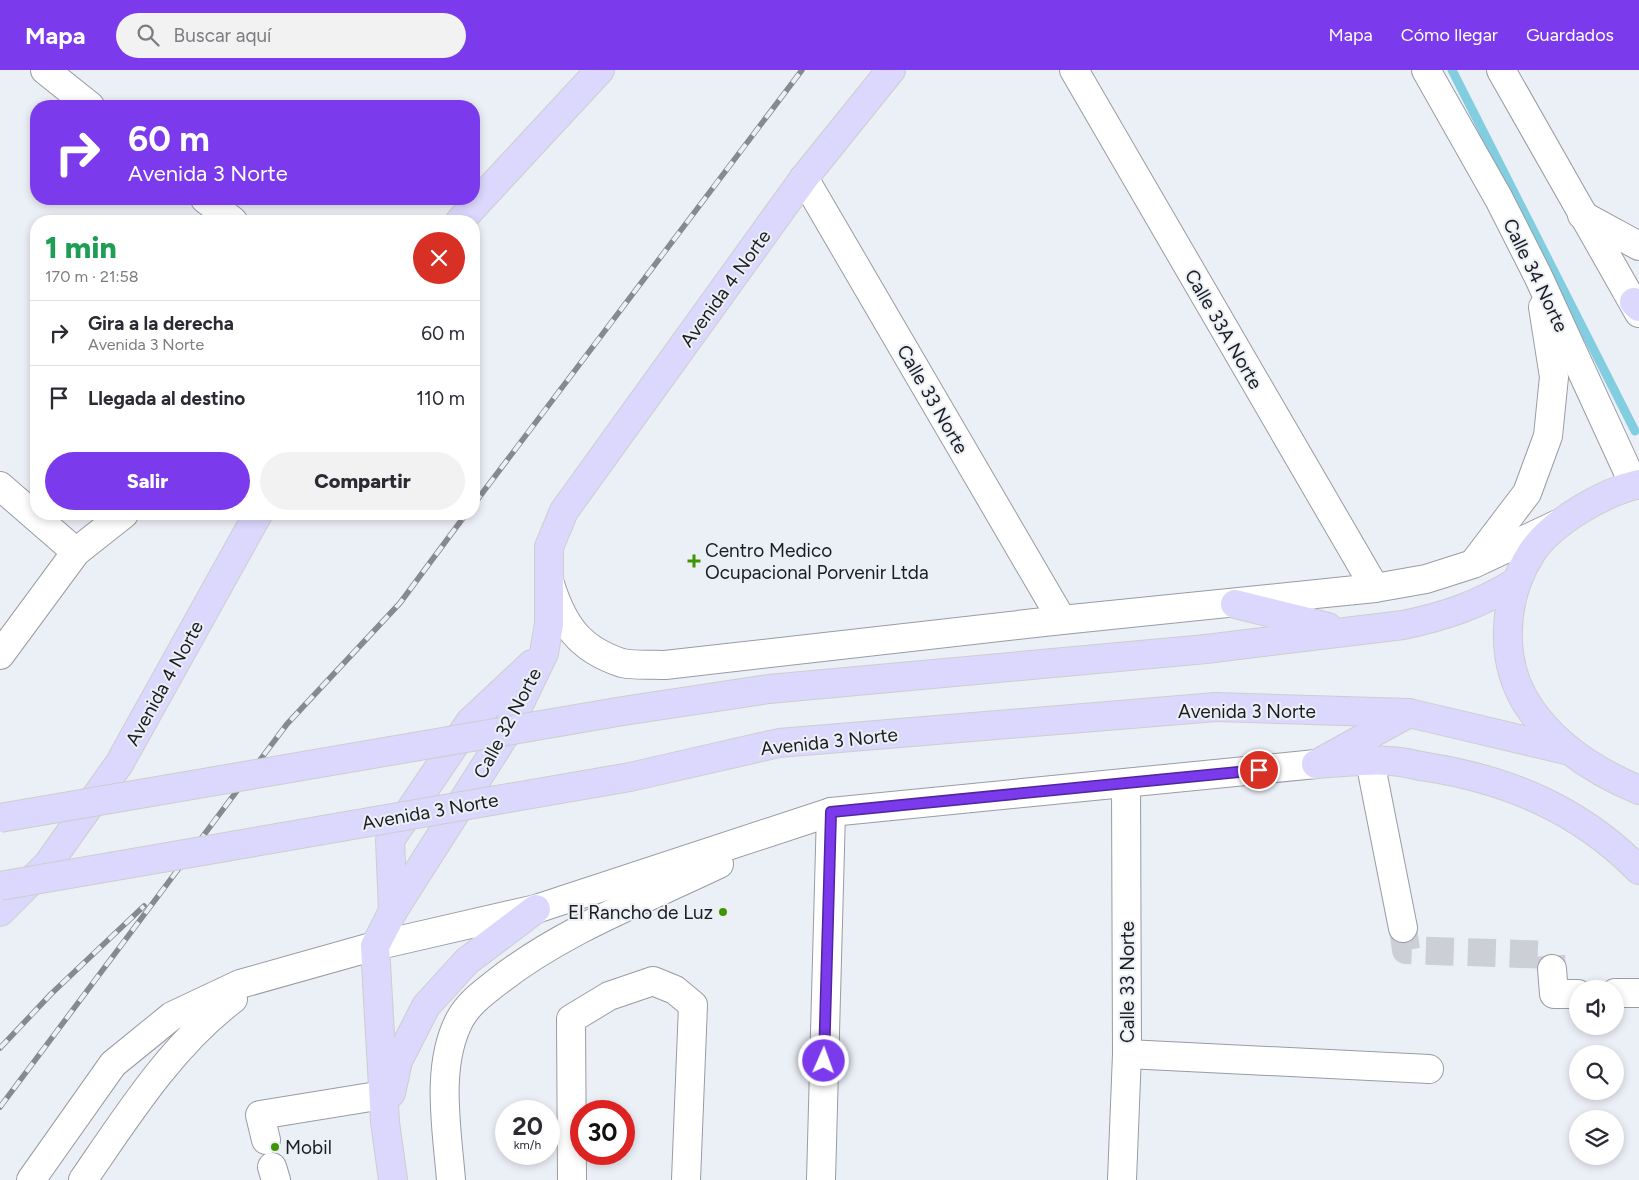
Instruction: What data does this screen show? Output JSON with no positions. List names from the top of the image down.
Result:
{
  "streets": {
    "main road": ["Avenida 4 Norte", "Avenida 3 Norte", "Calle 32 Norte"],
    "street": ["Calle 34 Norte", "Calle 33A Norte", "Calle 33 Norte"]
  },
  "crossings": [
    ["Avenida 4 Norte", "Calle 33 Norte"],
    ["Avenida 4 Norte", "Calle 32 Norte"]
  ],
  "places": {
    "health": ["Centro Medico Ocupacional Porvenir Ltda"],
    "other": ["El Rancho de Luz", "Mobil"]
  },
  "page": {
    "header": "Mapa",
    "search": "Buscar aquí",
    "nav": ["Mapa", "Cómo llegar", "Guardados"],
    "turn": ["60 m", "Avenida 3 Norte"],
    "heading": ["1 min", "170 m · 21:58"],
    "list": [
      {
        "name": "Gira a la derecha",
        "note": "Avenida 3 Norte",
        "value": "60 m"
      },
      {
        "name": "Llegada al destino",
        "value": "110 m"
      }
    ],
    "buttons": ["Salir", "Compartir"],
    "speed": "20 km/h",
    "limit": "30"
  }
}
